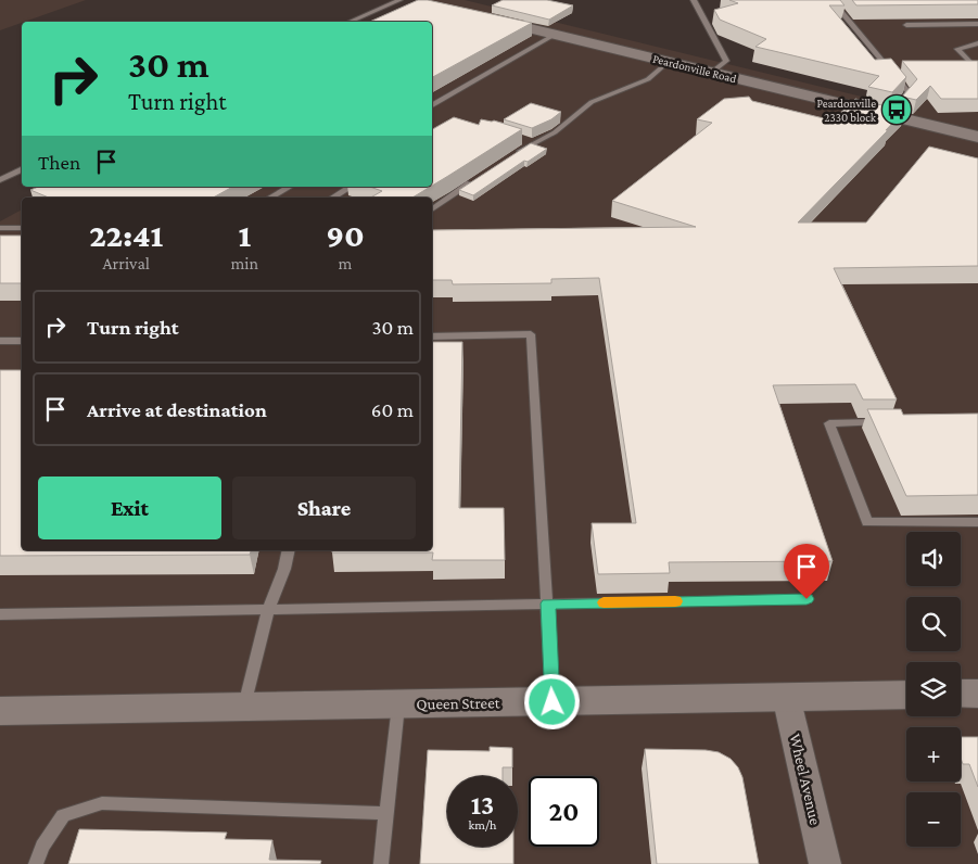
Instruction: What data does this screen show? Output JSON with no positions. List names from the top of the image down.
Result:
{
  "streets": {
    "street": ["Peardonville Road", "Queen Street", "Wheel Avenue"]
  },
  "crossings": [
    ["Queen Street", "Wheel Avenue"]
  ],
  "places": {
    "bus stop": ["Peardonville 2330 block"]
  },
  "page": {
    "turn": ["30 m", "Turn right"],
    "then": "Then",
    "eta": [
      "22:41",
      "Arrival",
      "1",
      "min",
      "90",
      "m"
    ],
    "list": [
      {
        "name": "Turn right",
        "value": "30 m"
      },
      {
        "name": "Arrive at destination",
        "value": "60 m"
      }
    ],
    "buttons": ["Exit", "Share"],
    "map_buttons": ["+", "−"],
    "speed": "13 km/h",
    "limit": "20"
  }
}
